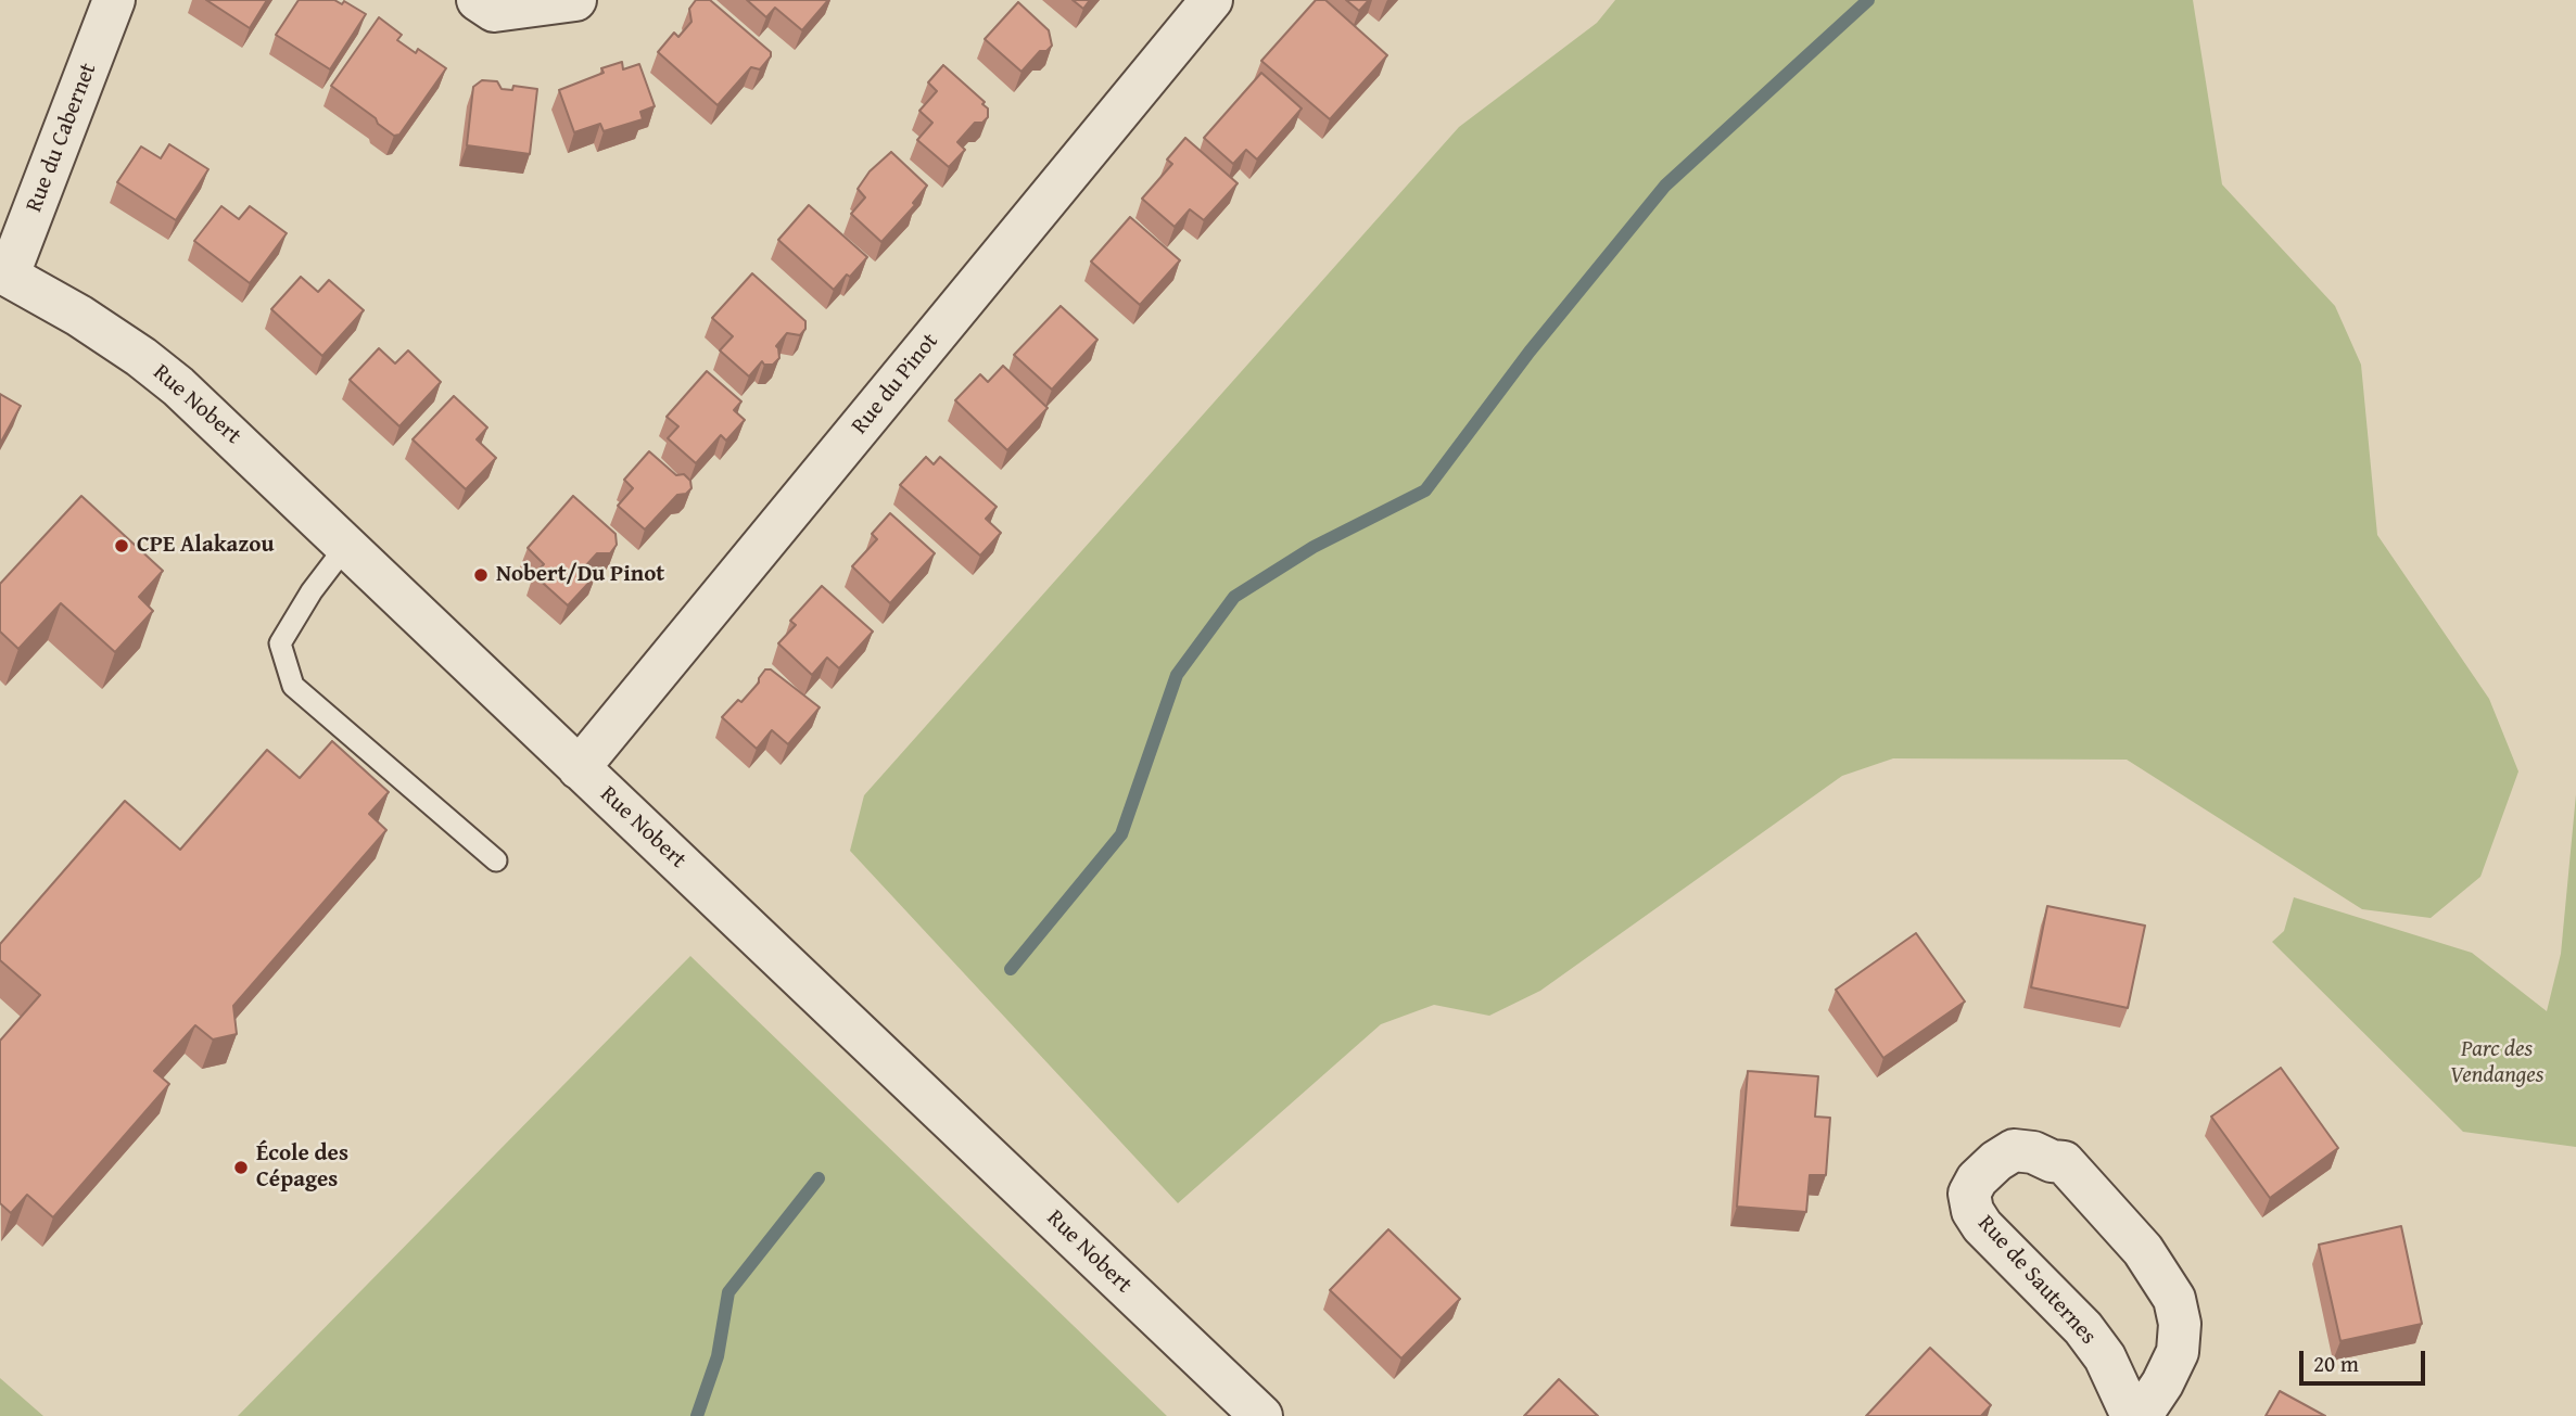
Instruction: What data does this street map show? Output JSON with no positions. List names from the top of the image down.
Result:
{
  "streets": {
    "street": [
      "Rue du Cabernet",
      "Rue du Pinot",
      "Rue Nobert",
      "Rue de Sauternes"
    ]
  },
  "crossings": [
    ["Rue du Cabernet", "Rue Nobert"],
    ["Rue du Pinot", "Rue Nobert"]
  ],
  "parks": ["Parc des Vendanges"],
  "places": ["CPE Alakazou", "Nobert/Du Pinot", "École des Cépages"],
  "scale_bar": "20 m"
}
